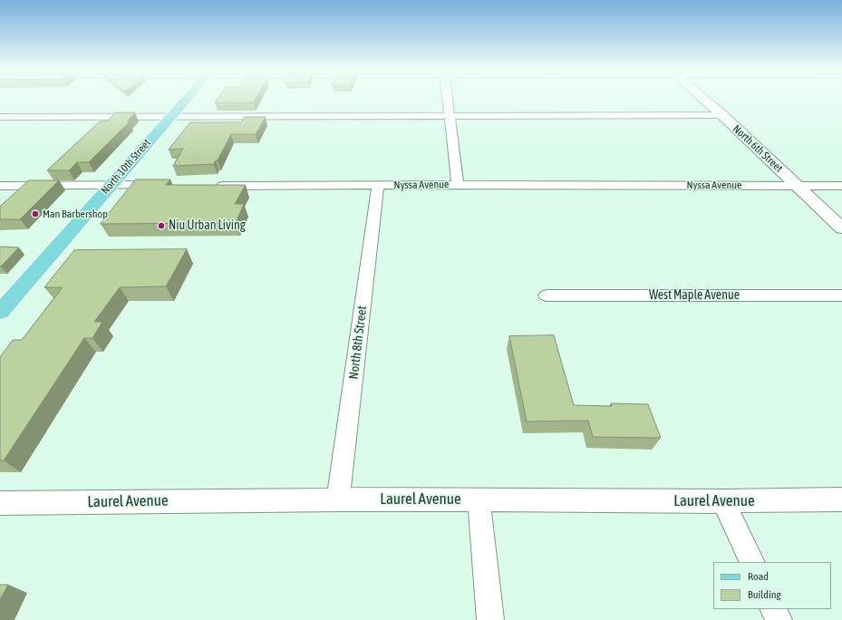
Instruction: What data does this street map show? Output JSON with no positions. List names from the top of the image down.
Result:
{
  "streets": {
    "main road": ["North 10th Street"],
    "street": [
      "North 6th Street",
      "Nyssa Avenue",
      "West Maple Avenue",
      "North 8th Street",
      "Laurel Avenue"
    ]
  },
  "crossings": [
    ["North 6th Street", "Nyssa Avenue"],
    ["Nyssa Avenue", "North 8th Street"],
    ["North 8th Street", "Laurel Avenue"]
  ],
  "places": ["Man Barbershop", "Niu Urban Living"],
  "legend": ["Road", "Building"]
}
